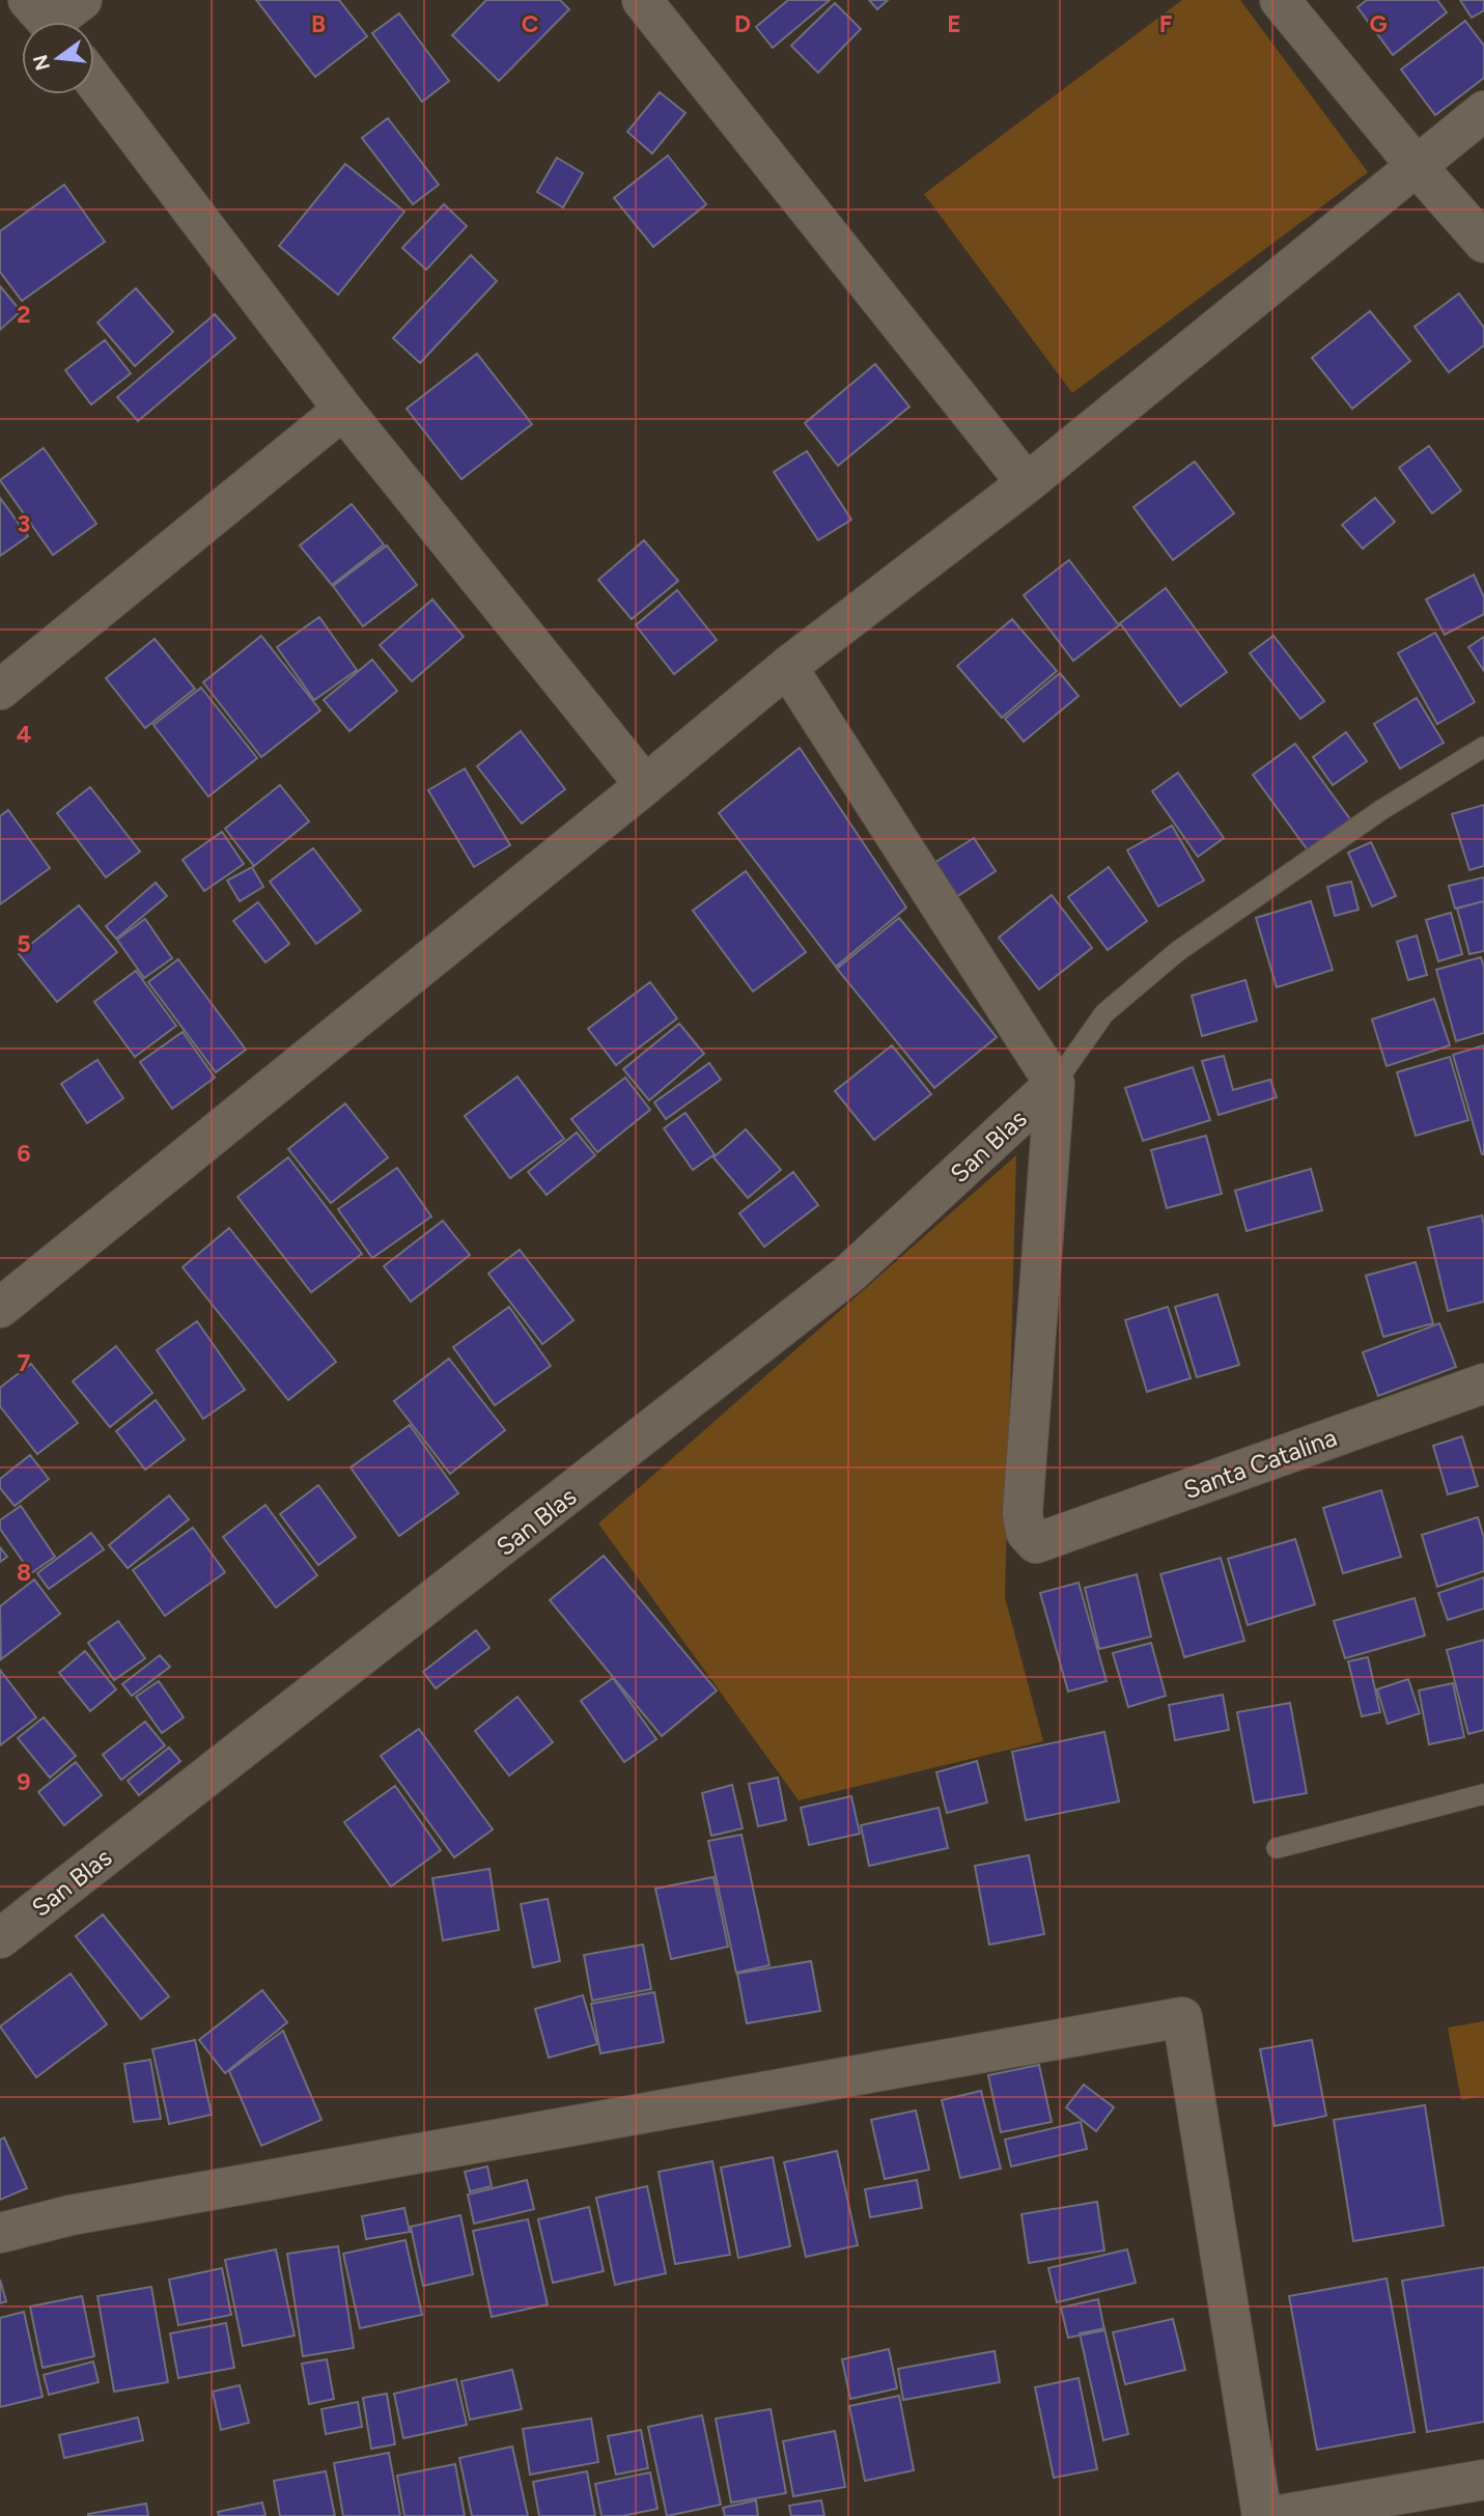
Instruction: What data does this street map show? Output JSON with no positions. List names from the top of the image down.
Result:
{
  "streets": {
    "street": ["San Blas", "Santa Catalina"]
  },
  "crossings": [
    ["San Blas", "Santa Catalina"]
  ],
  "north": "left",
  "grid": {
    "columns": [
      "B",
      "C",
      "D",
      "E",
      "F",
      "G"
    ],
    "rows": [
      "2",
      "3",
      "4",
      "5",
      "6",
      "7",
      "8",
      "9"
    ]
  }
}
